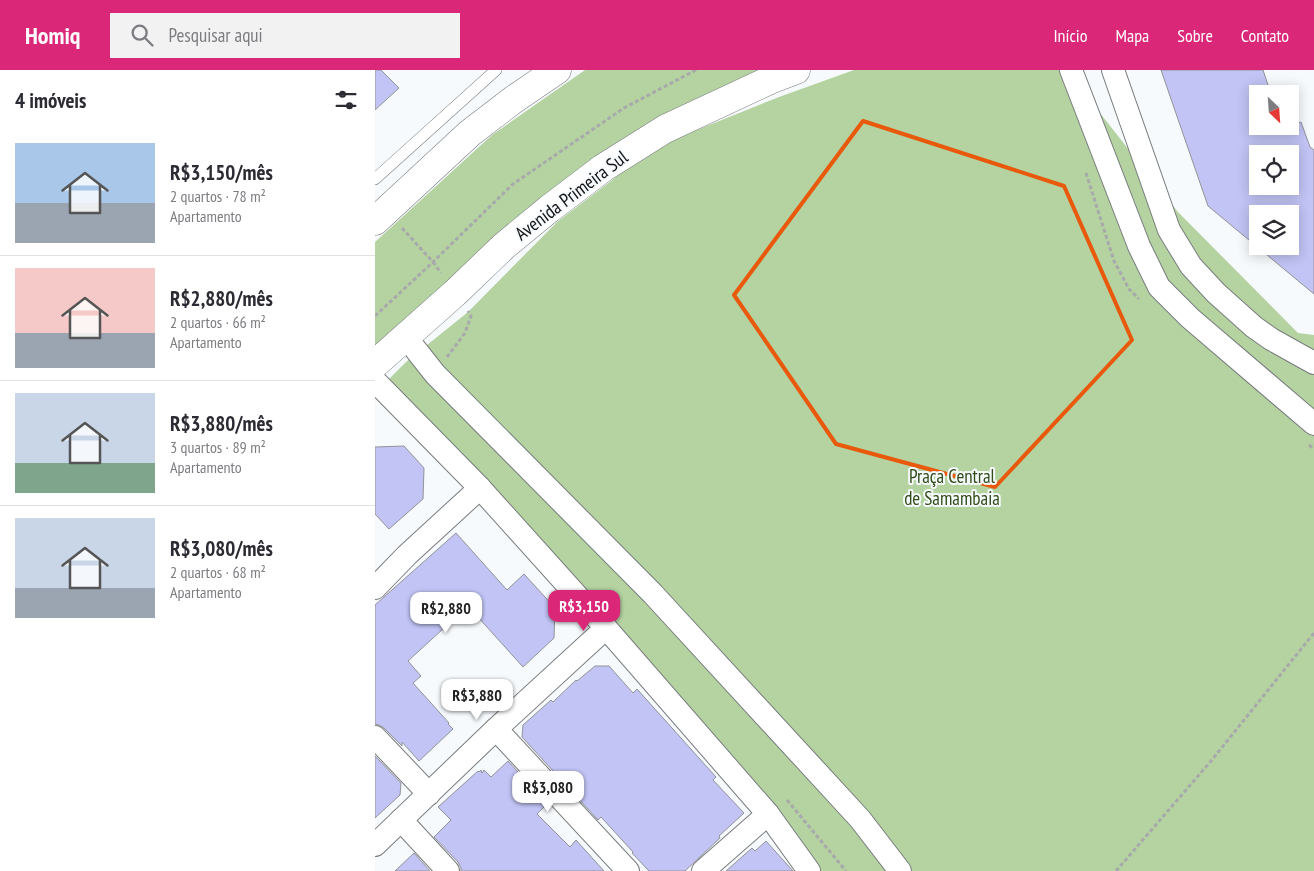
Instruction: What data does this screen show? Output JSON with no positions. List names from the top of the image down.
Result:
{
  "streets": {
    "main road": ["Avenida Primeira Sul"]
  },
  "parks": ["Praça Central de Samambaia"],
  "north": "bottom right",
  "page": {
    "header": "Homiq",
    "search": "Pesquisar aqui",
    "nav": [
      "Início",
      "Mapa",
      "Sobre",
      "Contato"
    ],
    "heading": "4 imóveis",
    "list": [
      {
        "name": "R$3,150/mês",
        "note": "2 quartos · 78 m² · Apartamento"
      },
      {
        "name": "R$2,880/mês",
        "note": "2 quartos · 66 m² · Apartamento"
      },
      {
        "name": "R$3,880/mês",
        "note": "3 quartos · 89 m² · Apartamento"
      },
      {
        "name": "R$3,080/mês",
        "note": "2 quartos · 68 m² · Apartamento"
      }
    ],
    "price": [
      "R$3,150",
      "R$2,880",
      "R$3,880",
      "R$3,080"
    ]
  }
}
